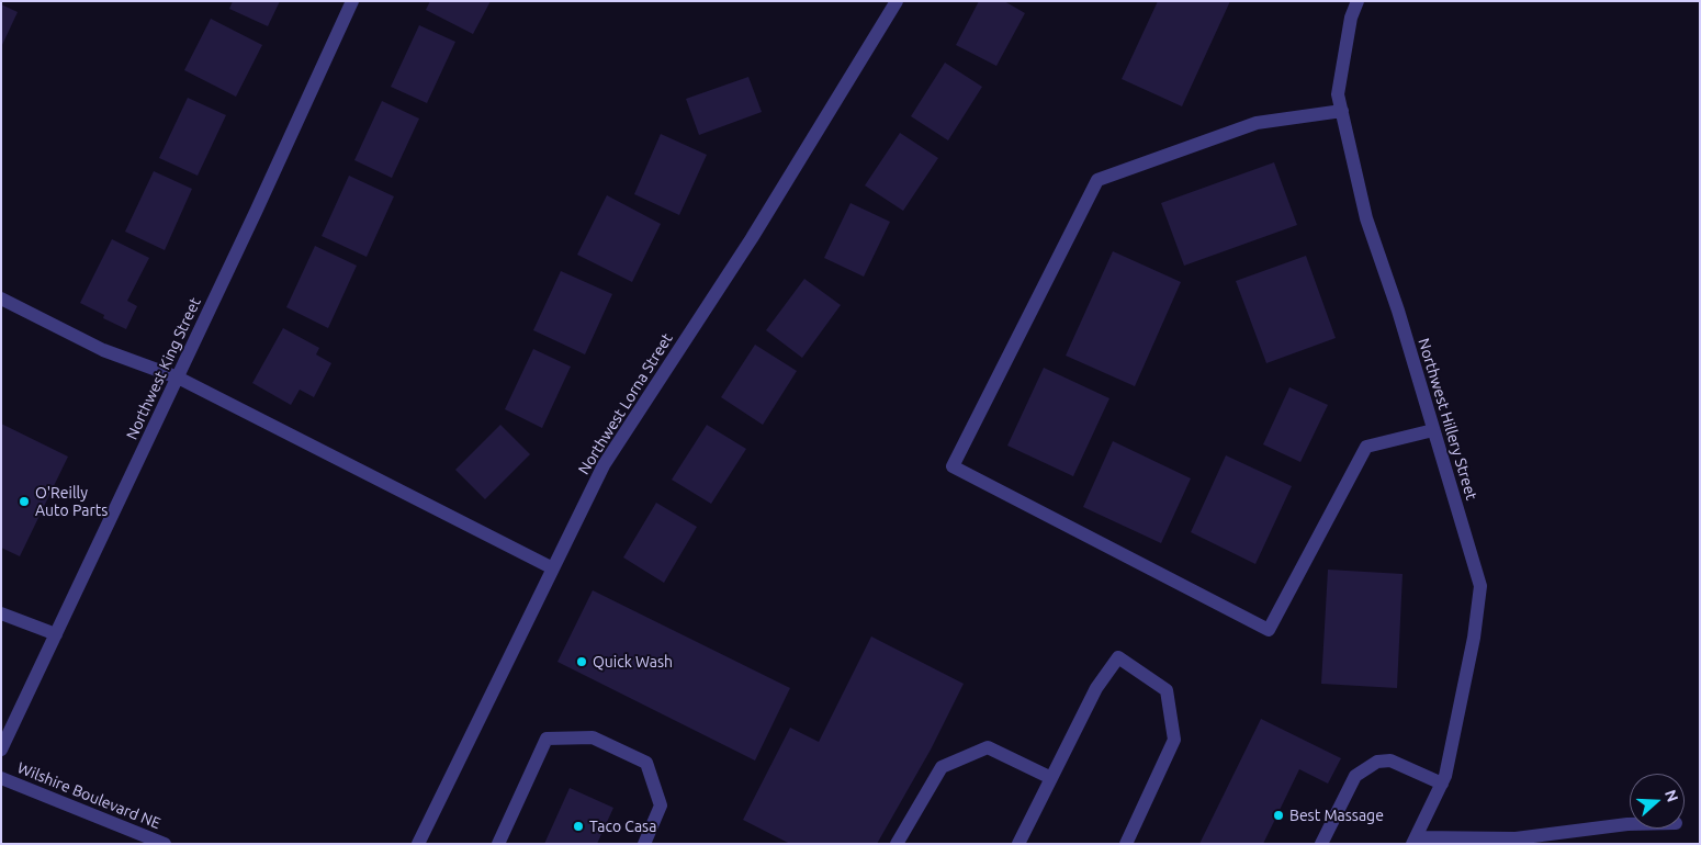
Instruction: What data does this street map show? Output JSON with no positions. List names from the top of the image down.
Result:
{
  "streets": {
    "street": [
      "Northwest King Street",
      "Northwest Lorna Street",
      "Northwest Hillery Street",
      "Wilshire Boulevard NE"
    ]
  },
  "places": [
    "O'Reilly Auto Parts",
    "Quick Wash",
    "Best Massage",
    "Taco Casa"
  ],
  "north": "right"
}
